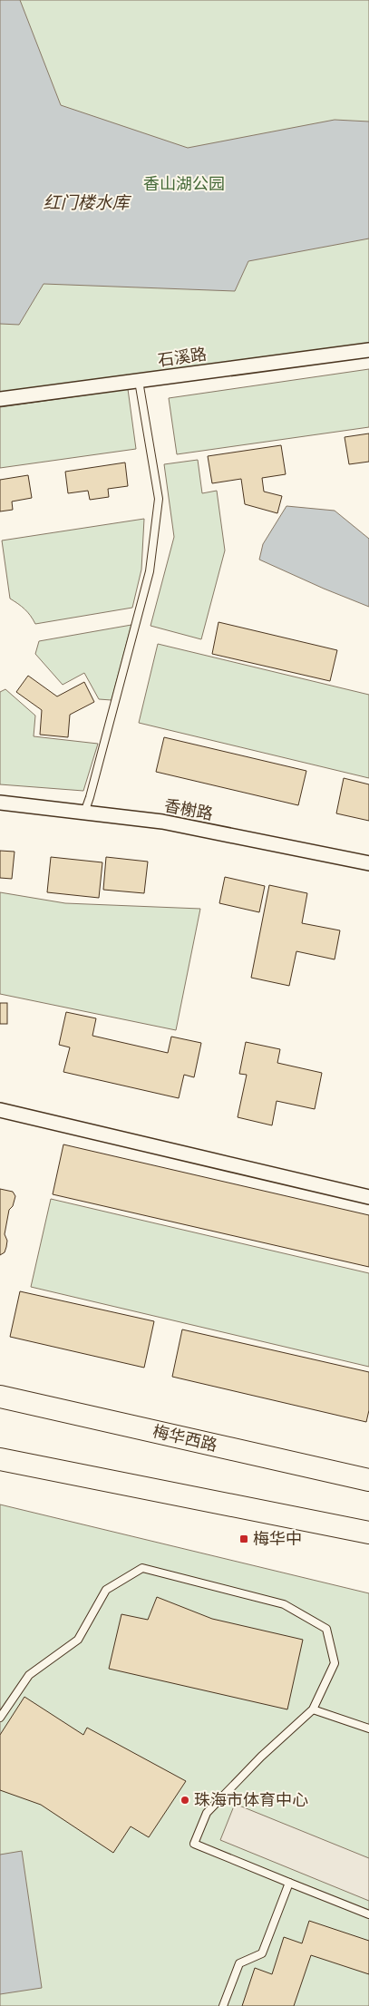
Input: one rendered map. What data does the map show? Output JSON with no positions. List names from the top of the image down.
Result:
{
  "streets": {
    "main road": ["梅华西路"],
    "street": ["石溪路", "香榭路"]
  },
  "water": ["红门楼水库"],
  "parks": ["香山湖公园"],
  "places": {
    "transit": ["梅华中"],
    "other": ["珠海市体育中心"]
  }
}
